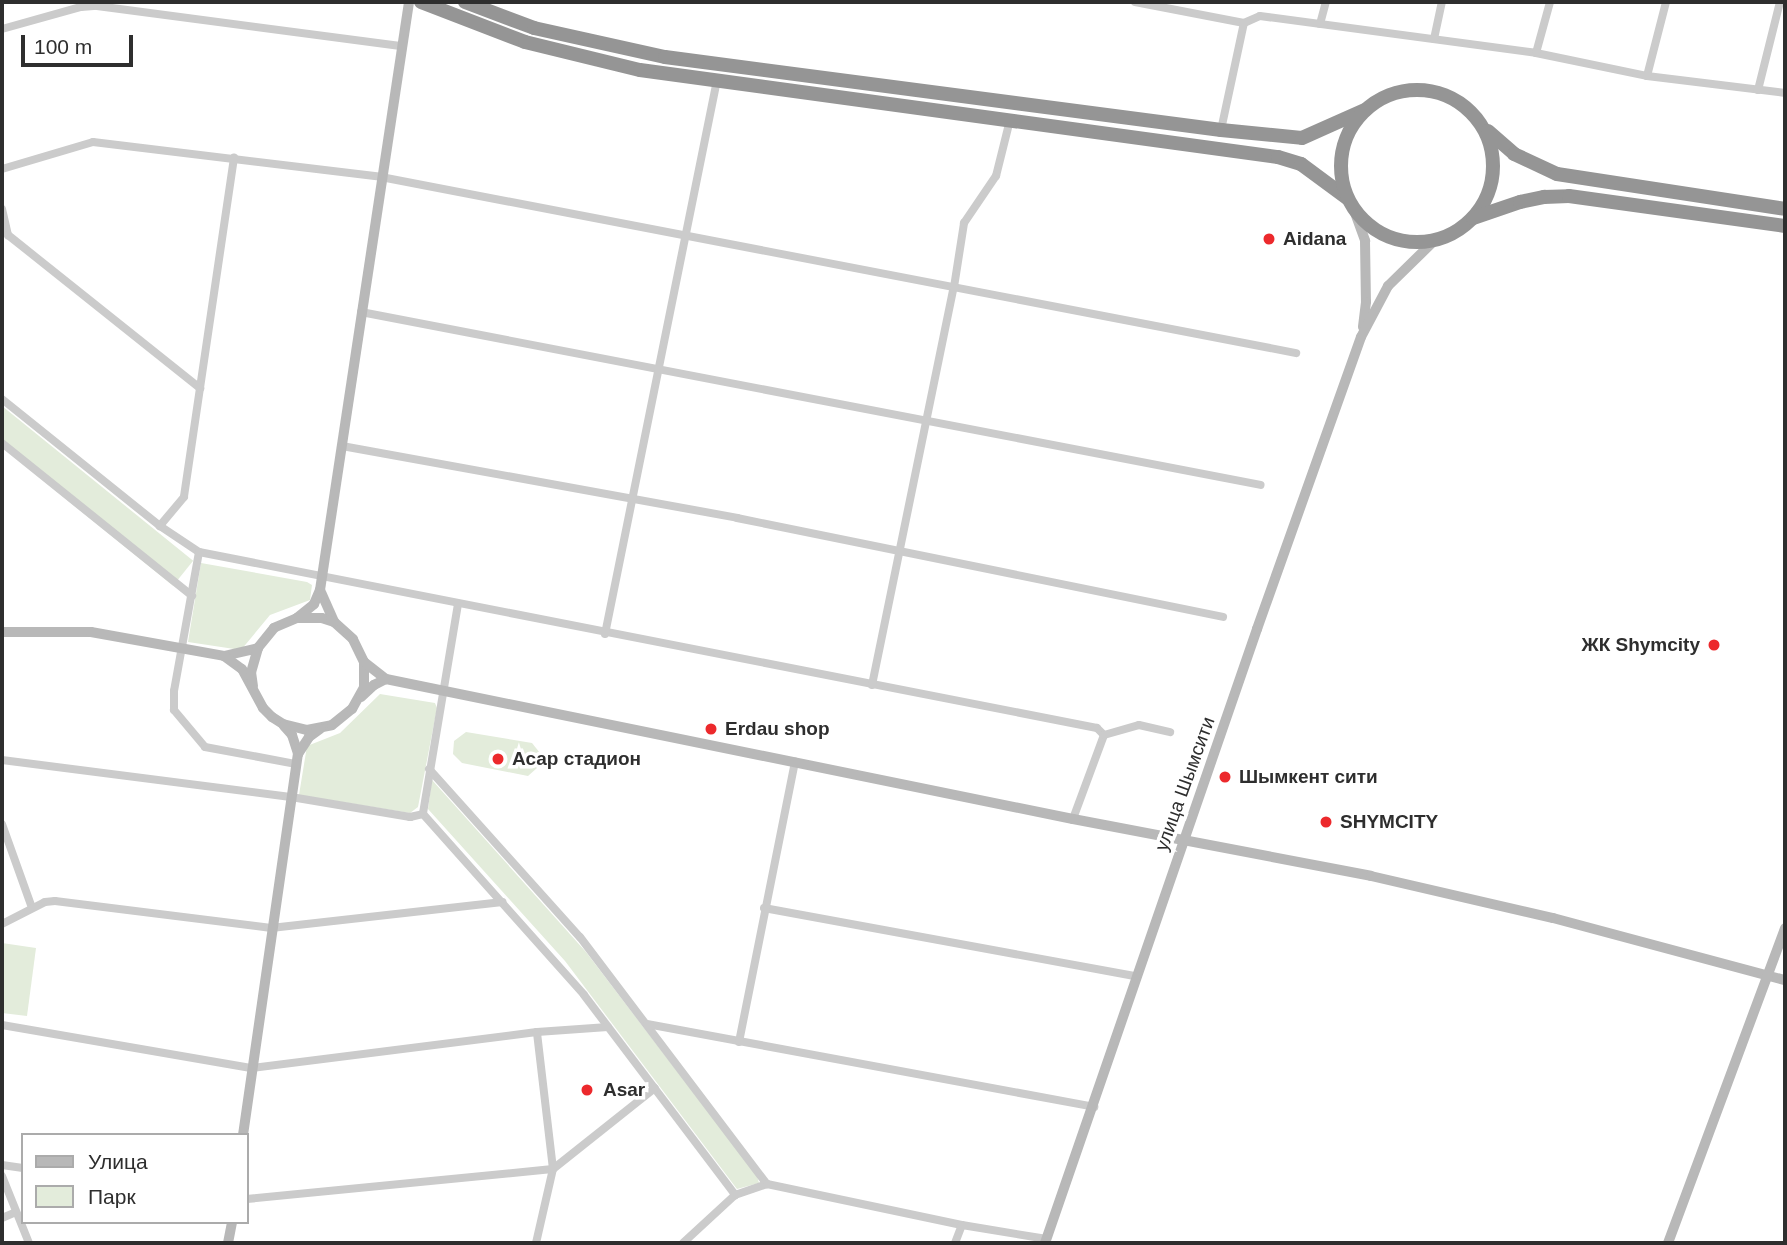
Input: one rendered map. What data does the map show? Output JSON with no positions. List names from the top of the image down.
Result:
{
  "streets": {
    "street": ["улица Шымсити"]
  },
  "places": [
    "Aidana",
    "ЖК Shymcity",
    "Erdau shop",
    "Асар стадион",
    "Шымкент сити",
    "SHYMCITY",
    "Asar"
  ],
  "legend": ["Улица", "Парк"],
  "scale_bar": "100 m"
}
